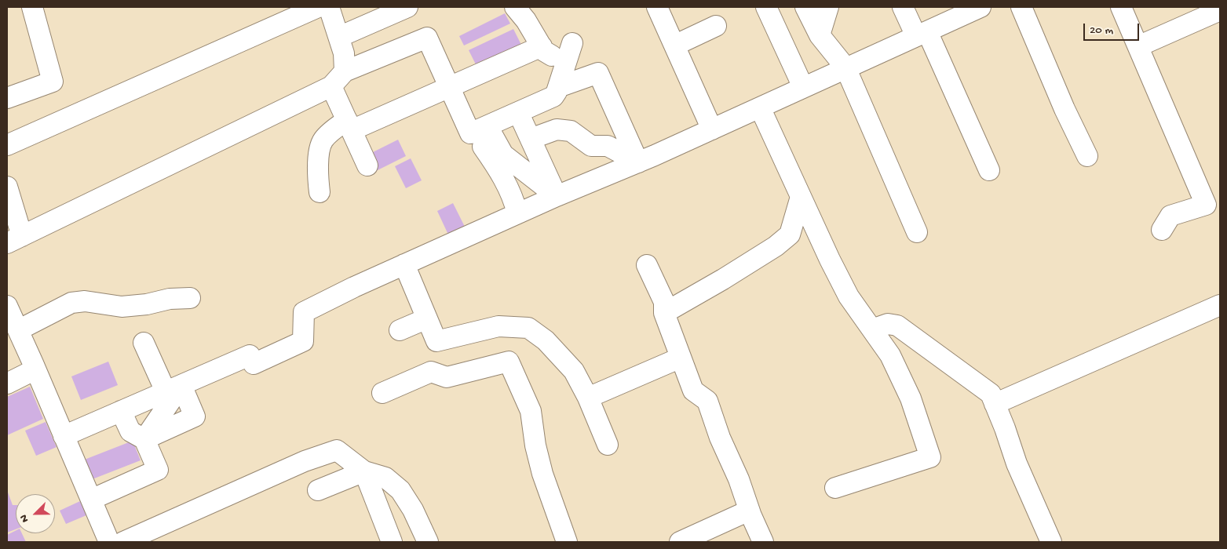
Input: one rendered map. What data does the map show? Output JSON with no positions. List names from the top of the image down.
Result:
{
  "scale_bar": "20 m",
  "north": "bottom left"
}
